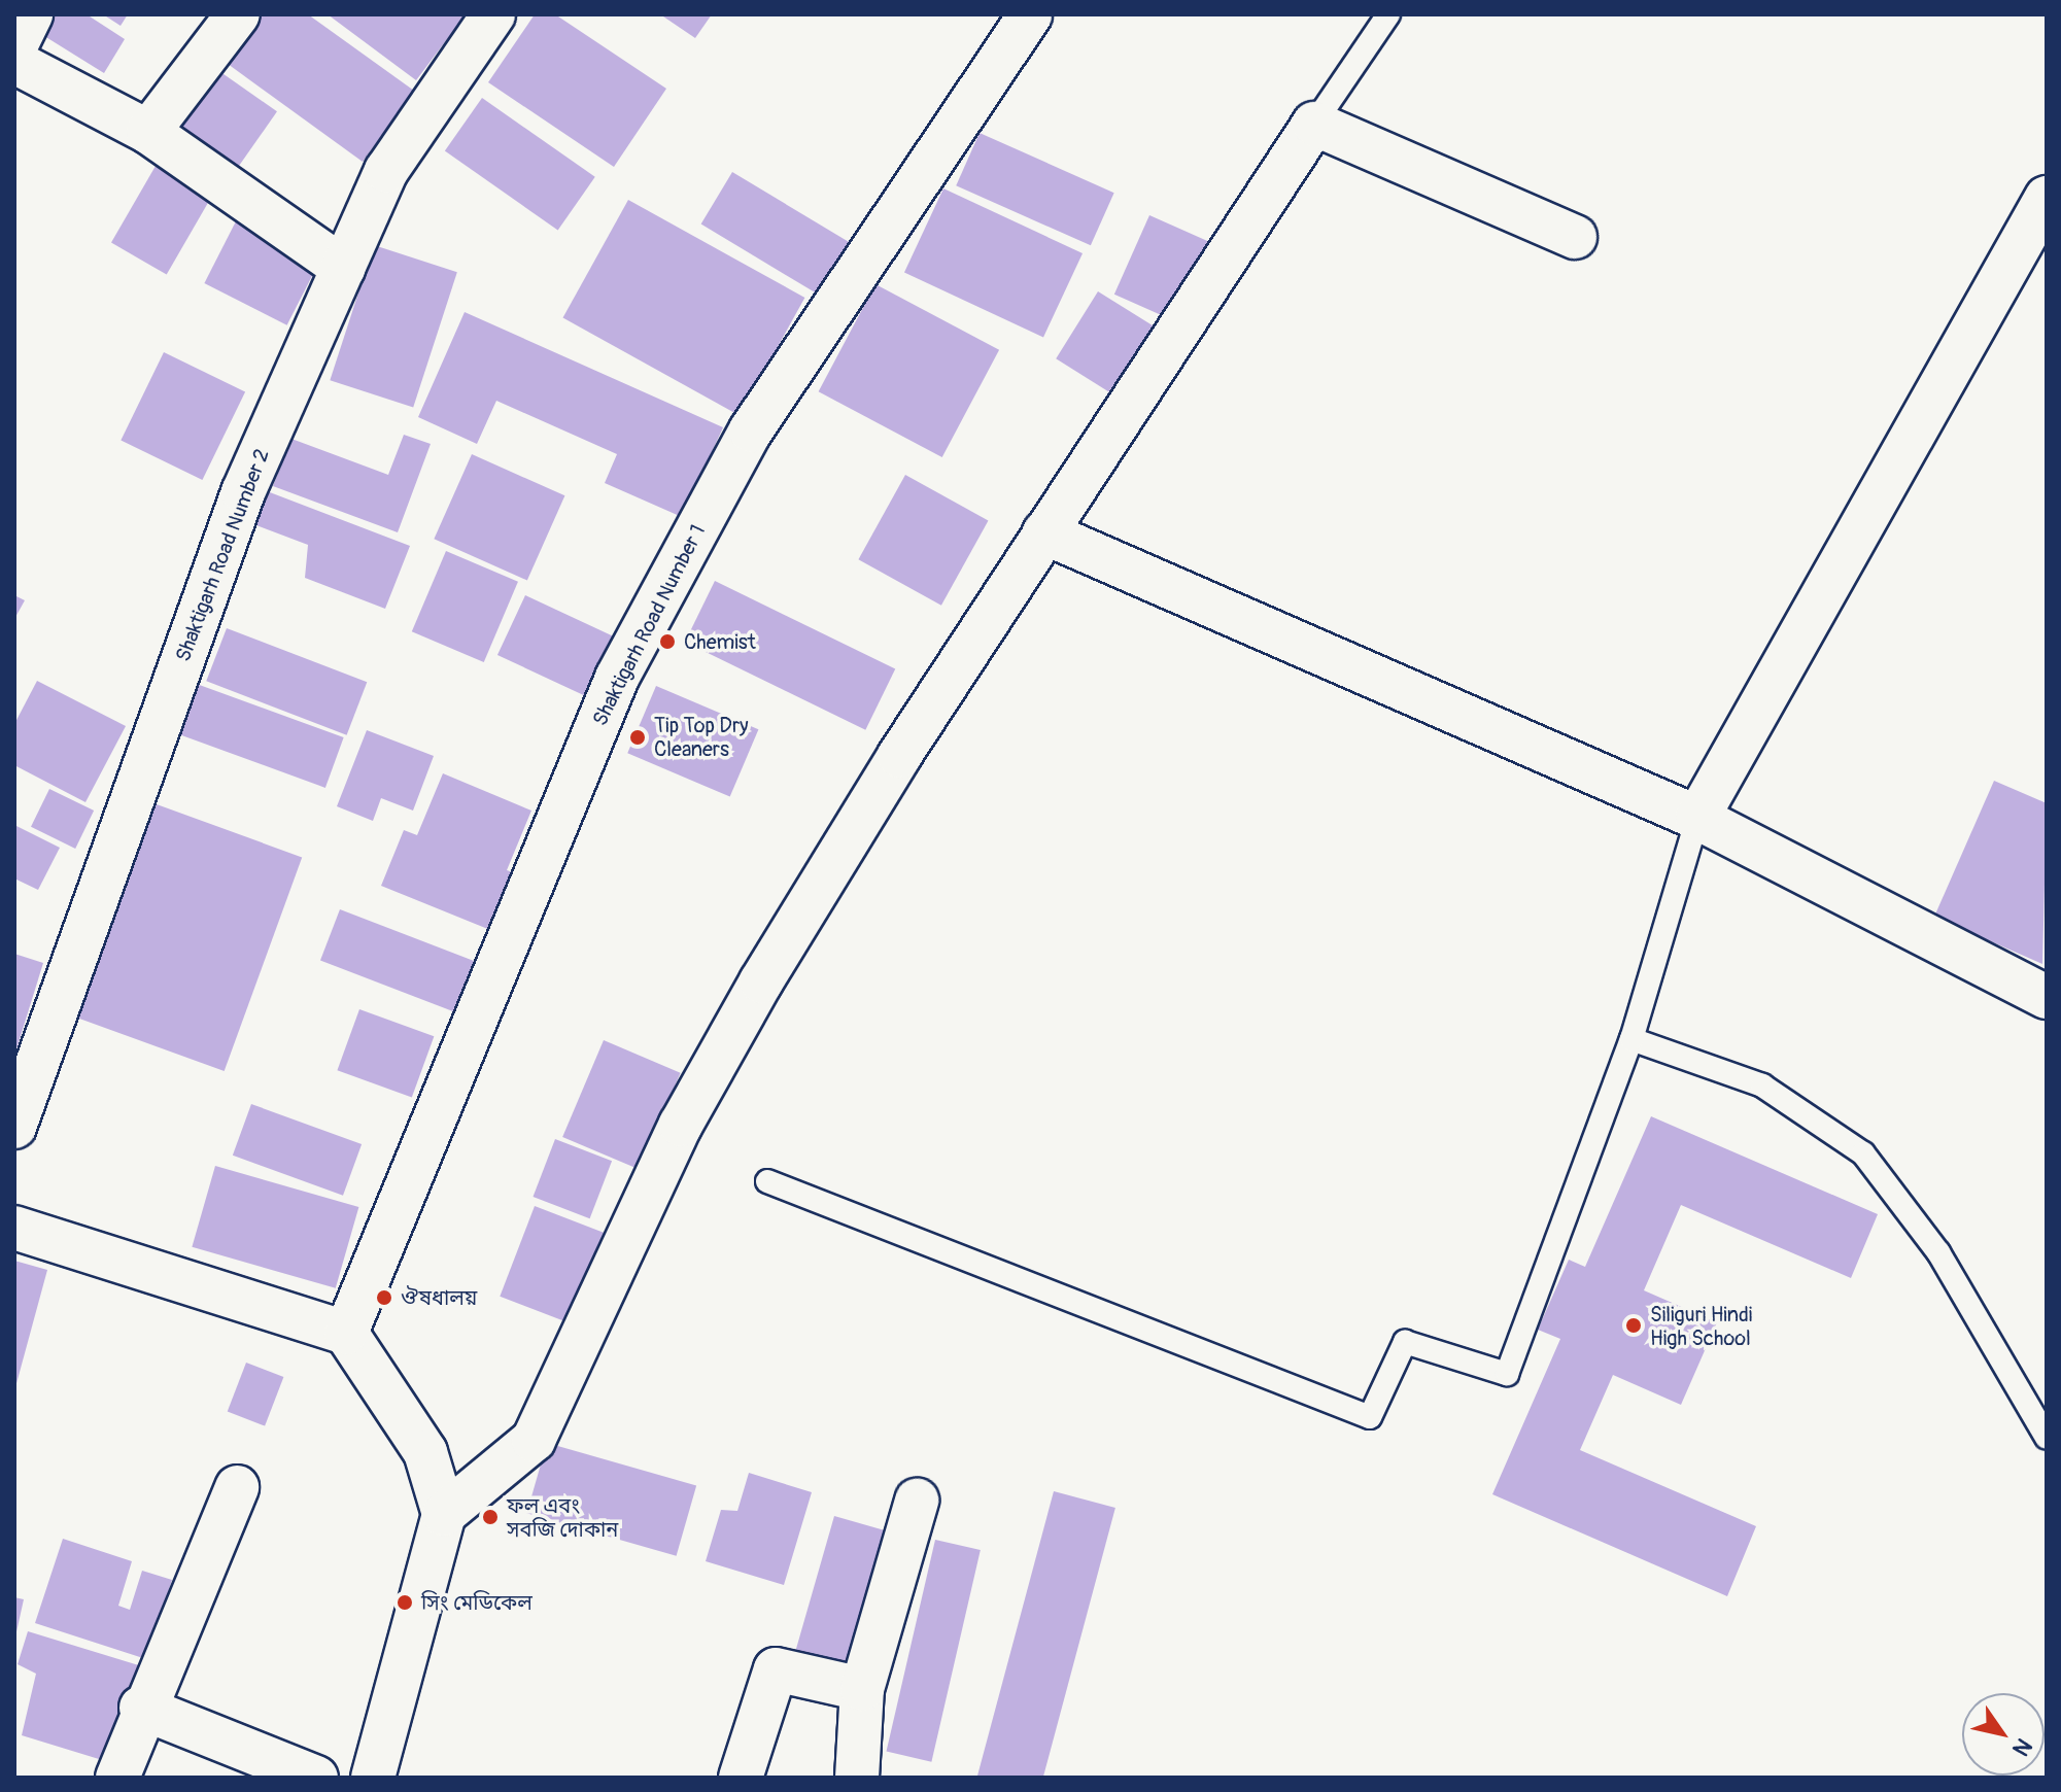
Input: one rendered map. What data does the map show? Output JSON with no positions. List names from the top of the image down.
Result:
{
  "streets": {
    "street": ["Shaktigarh Road Number 2", "Shaktigarh Road Number 1"]
  },
  "places": [
    "Chemist",
    "Tip Top Dry Cleaners",
    "ঔষধালয়",
    "Siliguri Hindi High School",
    "ফল এবং সবজি দোকান",
    "সিং মেডিকেল"
  ],
  "north": "bottom right"
}
